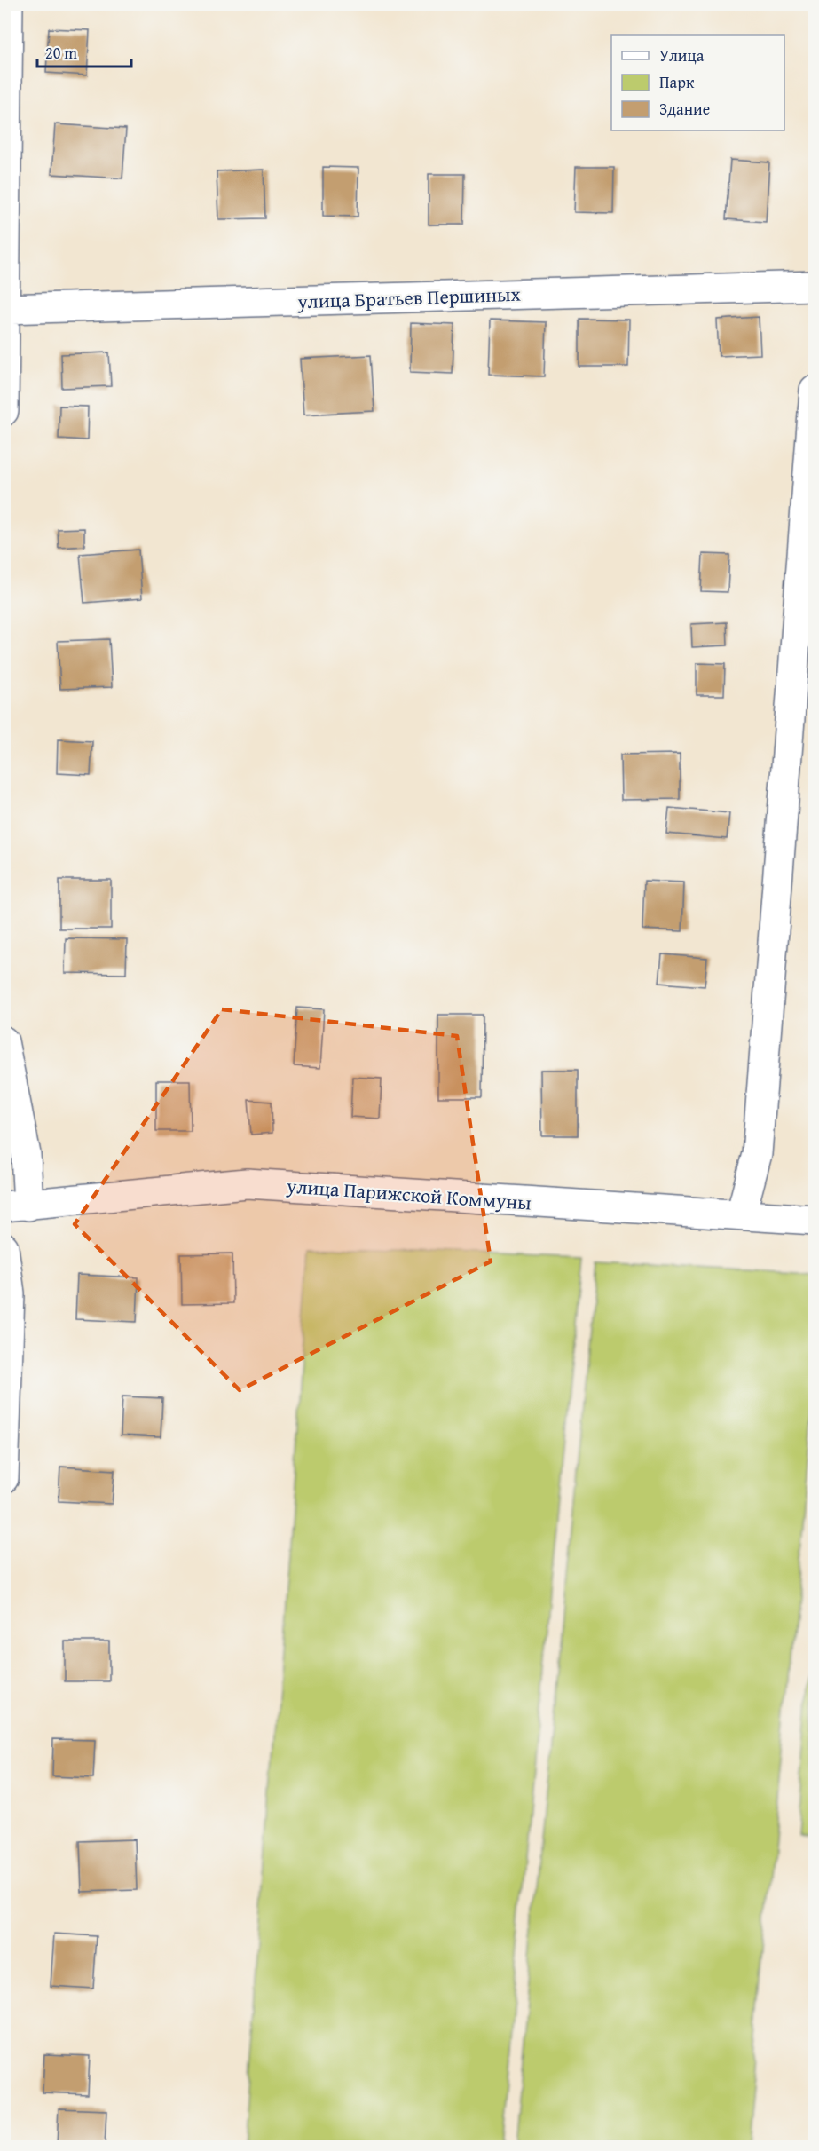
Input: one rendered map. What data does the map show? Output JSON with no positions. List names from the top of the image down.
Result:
{
  "streets": {
    "street": ["улица Братьев Першиных", "улица Парижской Коммуны"]
  },
  "legend": ["Улица", "Парк", "Здание"],
  "scale_bar": "20 m"
}
